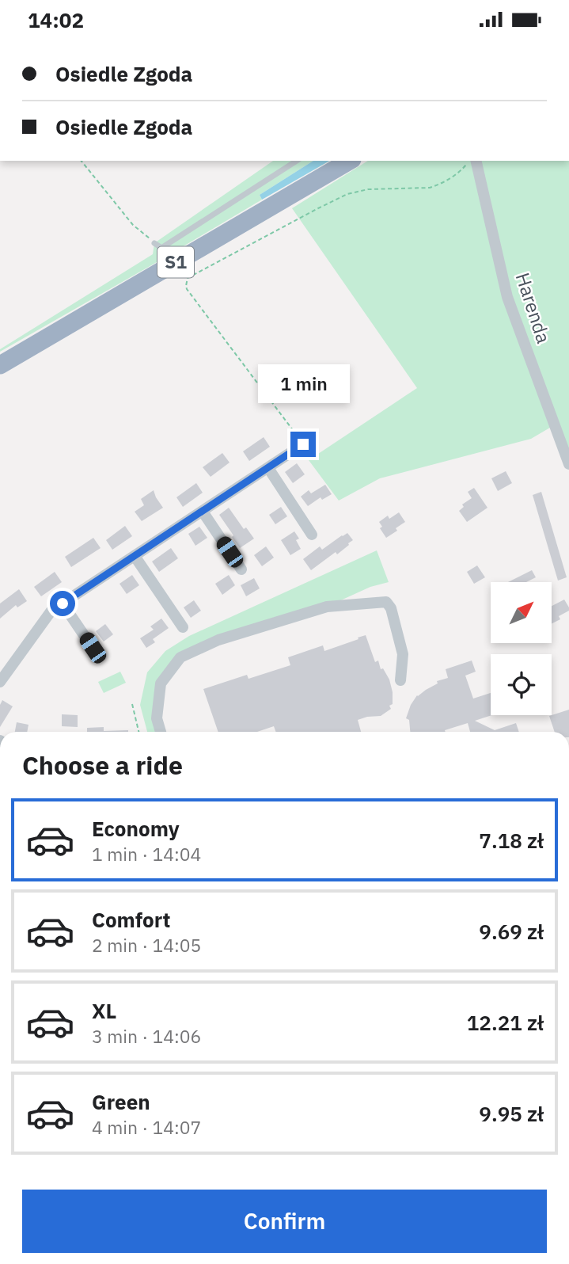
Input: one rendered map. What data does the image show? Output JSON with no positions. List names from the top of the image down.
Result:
{
  "streets": {
    "highway": ["S1"],
    "street": ["Harenda"]
  },
  "north": "top right",
  "page": {
    "status": "14:02",
    "banner": ["Osiedle Zgoda", "Osiedle Zgoda"],
    "bubble": "1 min",
    "heading": "Choose a ride",
    "list": [
      {
        "name": "Economy",
        "note": "1 min · 14:04",
        "value": "7.18 zł"
      },
      {
        "name": "Comfort",
        "note": "2 min · 14:05",
        "value": "9.69 zł"
      },
      {
        "name": "XL",
        "note": "3 min · 14:06",
        "value": "12.21 zł"
      },
      {
        "name": "Green",
        "note": "4 min · 14:07",
        "value": "9.95 zł"
      }
    ],
    "buttons": "Confirm"
  }
}
